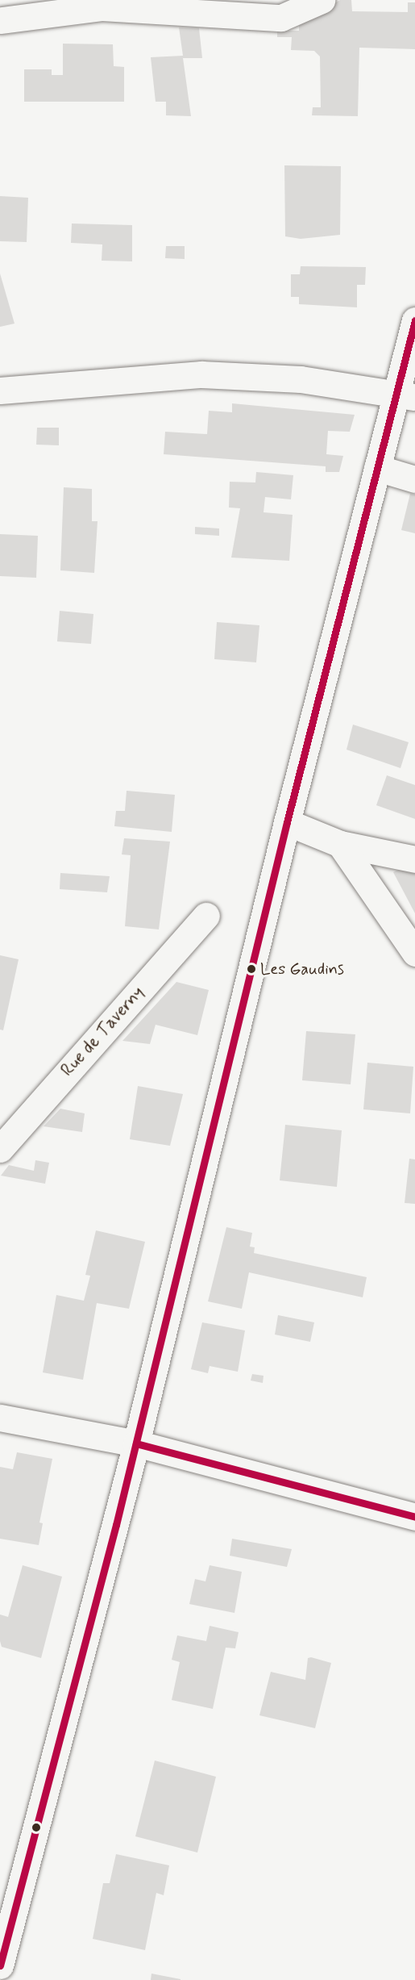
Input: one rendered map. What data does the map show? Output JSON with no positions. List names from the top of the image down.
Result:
{
  "streets": {
    "street": ["Rue de Taverny"]
  },
  "places": ["Les Gaudins"]
}
